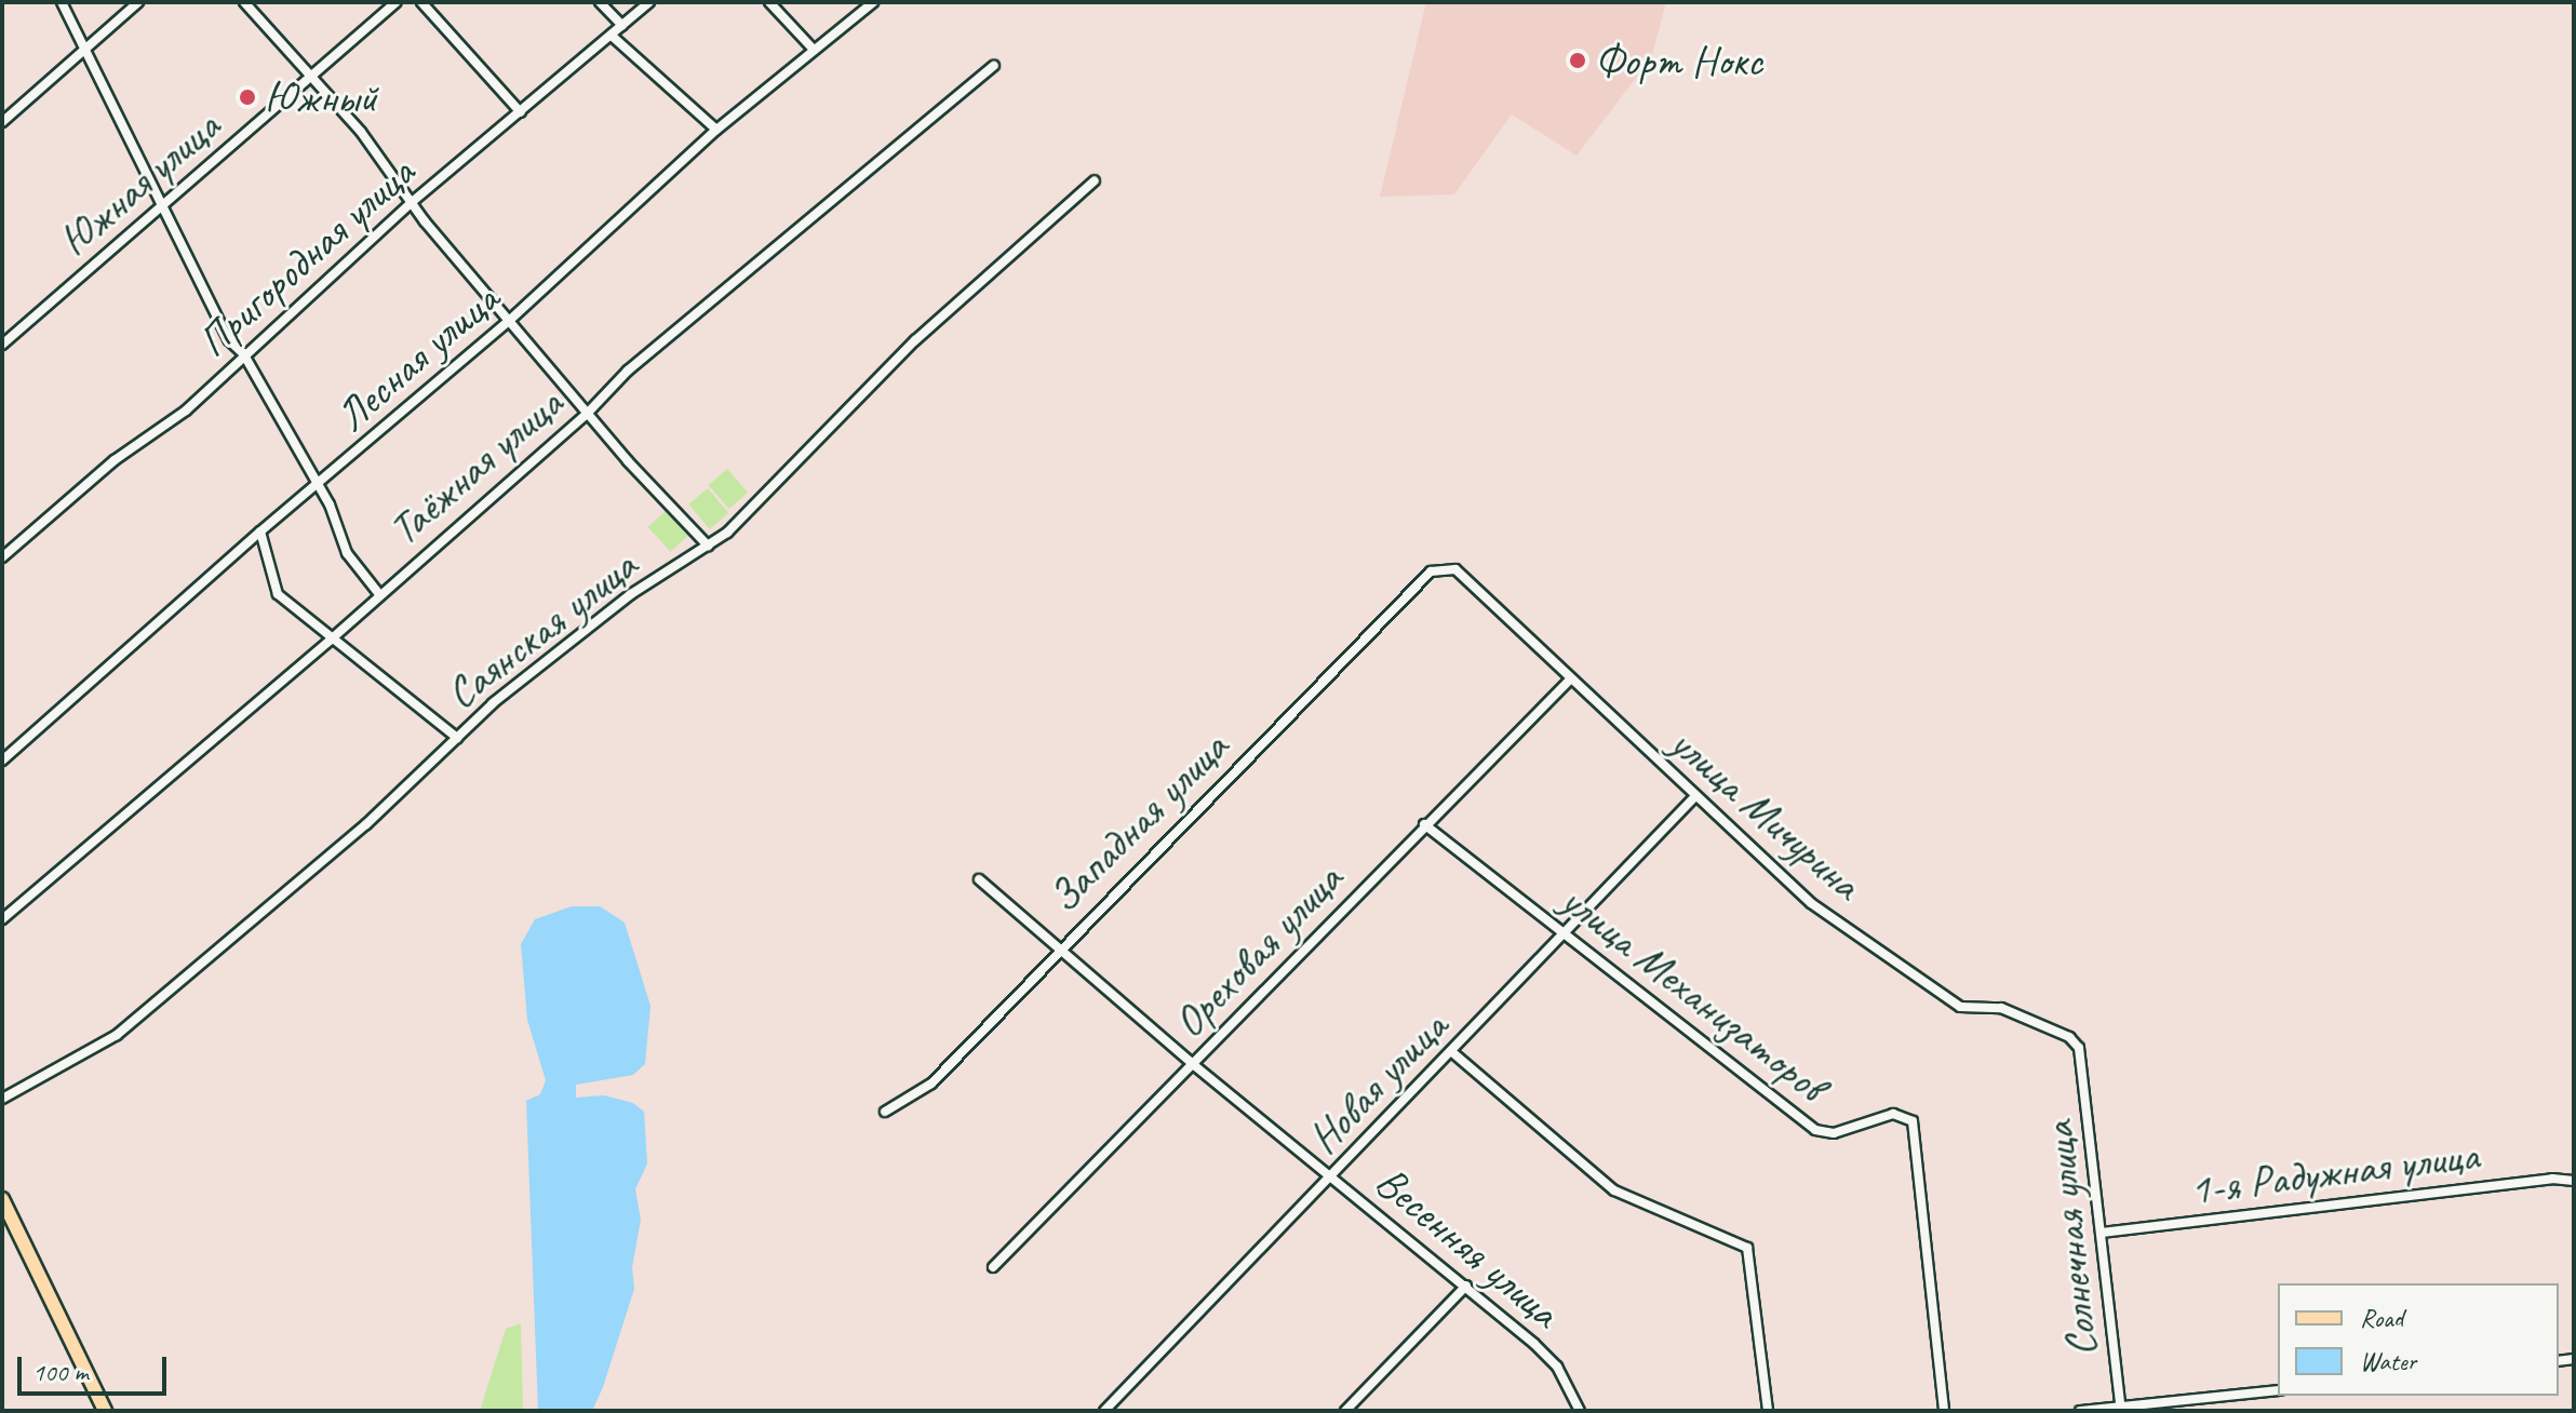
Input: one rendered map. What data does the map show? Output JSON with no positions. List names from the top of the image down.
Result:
{
  "streets": {
    "street": [
      "Южная улица",
      "Пригородная улица",
      "Лесная улица",
      "Таёжная улица",
      "Саянская улица",
      "улица Мичурина",
      "Западная улица",
      "Ореховая улица",
      "улица Механизаторов",
      "Новая улица",
      "1-я Радужная улица",
      "Солнечная улица",
      "Весенняя улица"
    ]
  },
  "crossings": [
    ["улица Мичурина", "Западная улица"],
    ["улица Мичурина", "Ореховая улица"],
    ["улица Мичурина", "Новая улица"],
    ["улица Мичурина", "Солнечная улица"],
    ["Западная улица", "Весенняя улица"],
    ["Ореховая улица", "улица Механизаторов"],
    ["Ореховая улица", "Весенняя улица"],
    ["улица Механизаторов", "Новая улица"],
    ["Новая улица", "Весенняя улица"],
    ["1-я Радужная улица", "Солнечная улица"]
  ],
  "places": ["Форт Нокс", "Южный"],
  "legend": ["Road", "Water"],
  "scale_bar": "100 m"
}
